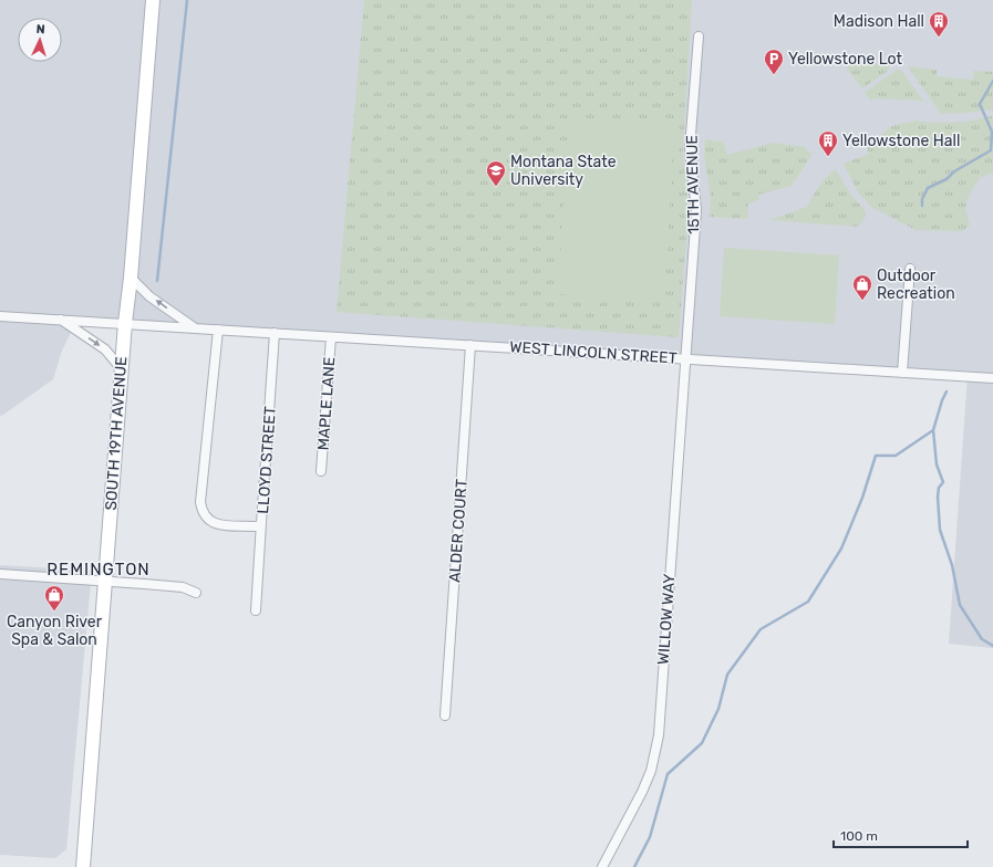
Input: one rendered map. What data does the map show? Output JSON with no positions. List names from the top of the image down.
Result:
{
  "streets": {
    "main road": ["SOUTH 19TH AVENUE"],
    "street": [
      "15TH AVENUE",
      "WEST LINCOLN STREET",
      "MAPLE LANE",
      "LLOYD STREET",
      "ALDER COURT",
      "WILLOW WAY"
    ]
  },
  "crossings": [
    ["15TH AVENUE", "WEST LINCOLN STREET"],
    ["15TH AVENUE", "WILLOW WAY"],
    ["WEST LINCOLN STREET", "MAPLE LANE"],
    ["WEST LINCOLN STREET", "SOUTH 19TH AVENUE"],
    ["WEST LINCOLN STREET", "LLOYD STREET"],
    ["WEST LINCOLN STREET", "ALDER COURT"],
    ["WEST LINCOLN STREET", "WILLOW WAY"]
  ],
  "districts": ["REMINGTON"],
  "places": {
    "building": ["Madison Hall", "Yellowstone Hall"],
    "parking": ["Yellowstone Lot"],
    "school or university": ["Montana State University"],
    "shop": ["Outdoor Recreation", "Canyon River Spa & Salon"]
  },
  "scale_bar": "100 m",
  "north": "top"
}
